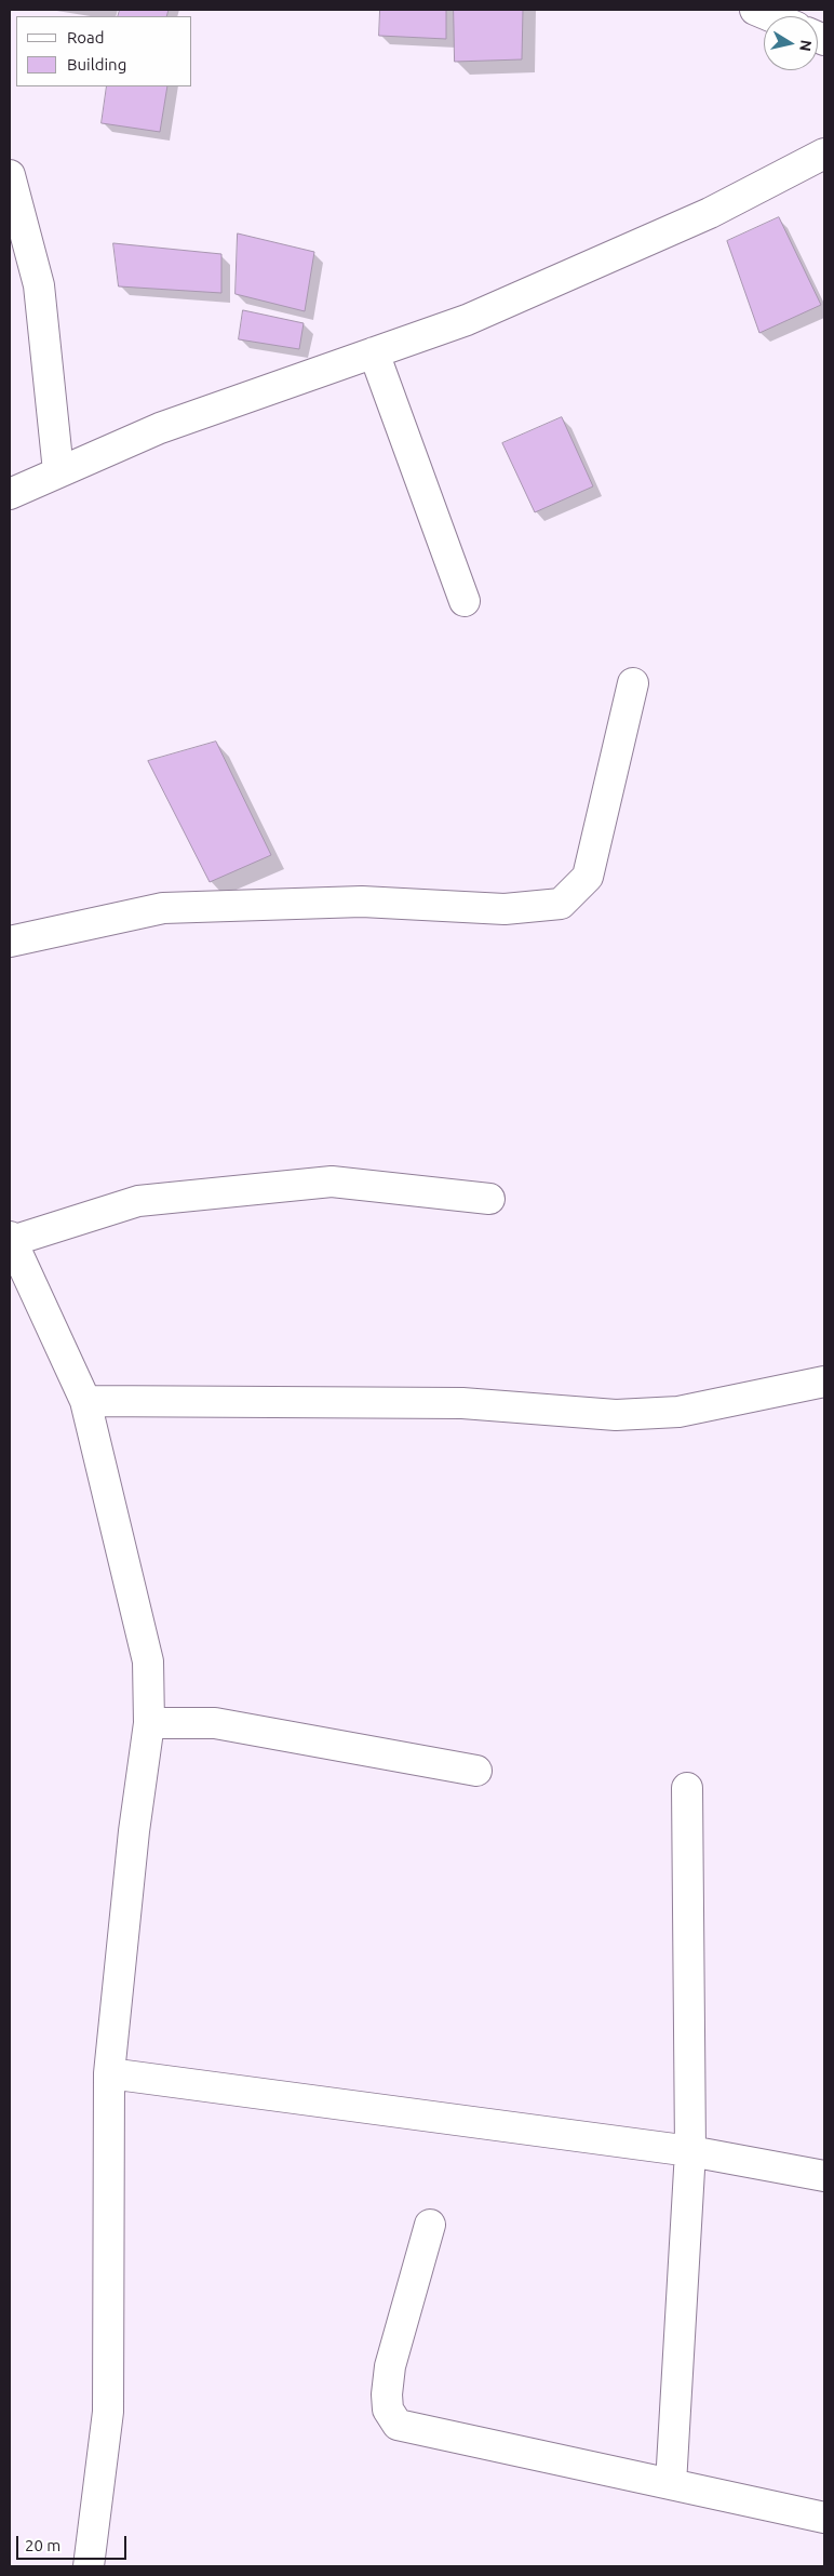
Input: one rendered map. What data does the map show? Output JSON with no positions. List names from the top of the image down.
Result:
{
  "legend": ["Road", "Building"],
  "scale_bar": "20 m",
  "north": "right"
}
